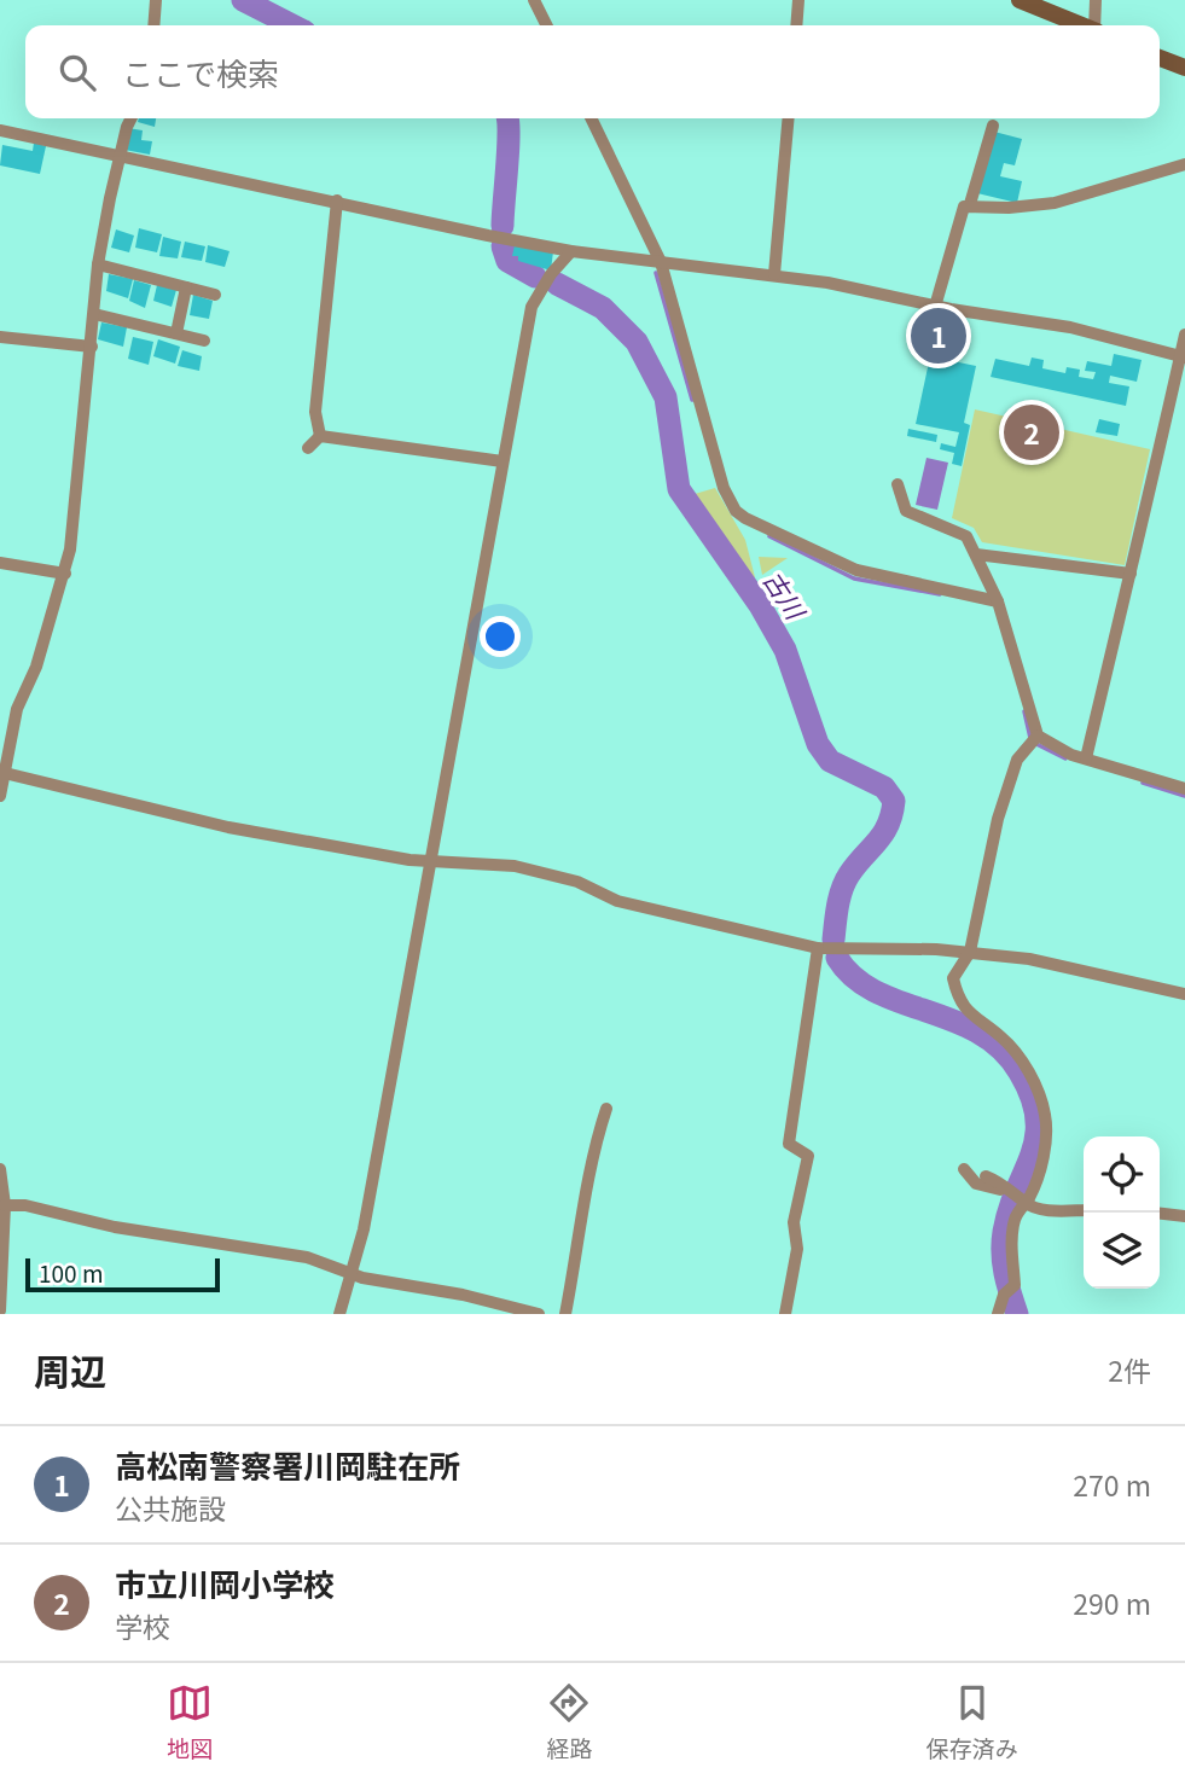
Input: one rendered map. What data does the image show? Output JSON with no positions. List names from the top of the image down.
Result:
{
  "water": ["古川"],
  "scale_bar": "100 m",
  "page": {
    "search": "ここで検索",
    "pins": ["1", "2"],
    "scale": "100 m",
    "heading": ["周辺", "2件"],
    "list": [
      {
        "mark": "1",
        "name": "高松南警察署川岡駐在所",
        "note": "公共施設",
        "value": "270 m"
      },
      {
        "mark": "2",
        "name": "市立川岡小学校",
        "note": "学校",
        "value": "290 m"
      }
    ],
    "nav": ["地図", "経路", "保存済み"]
  }
}
